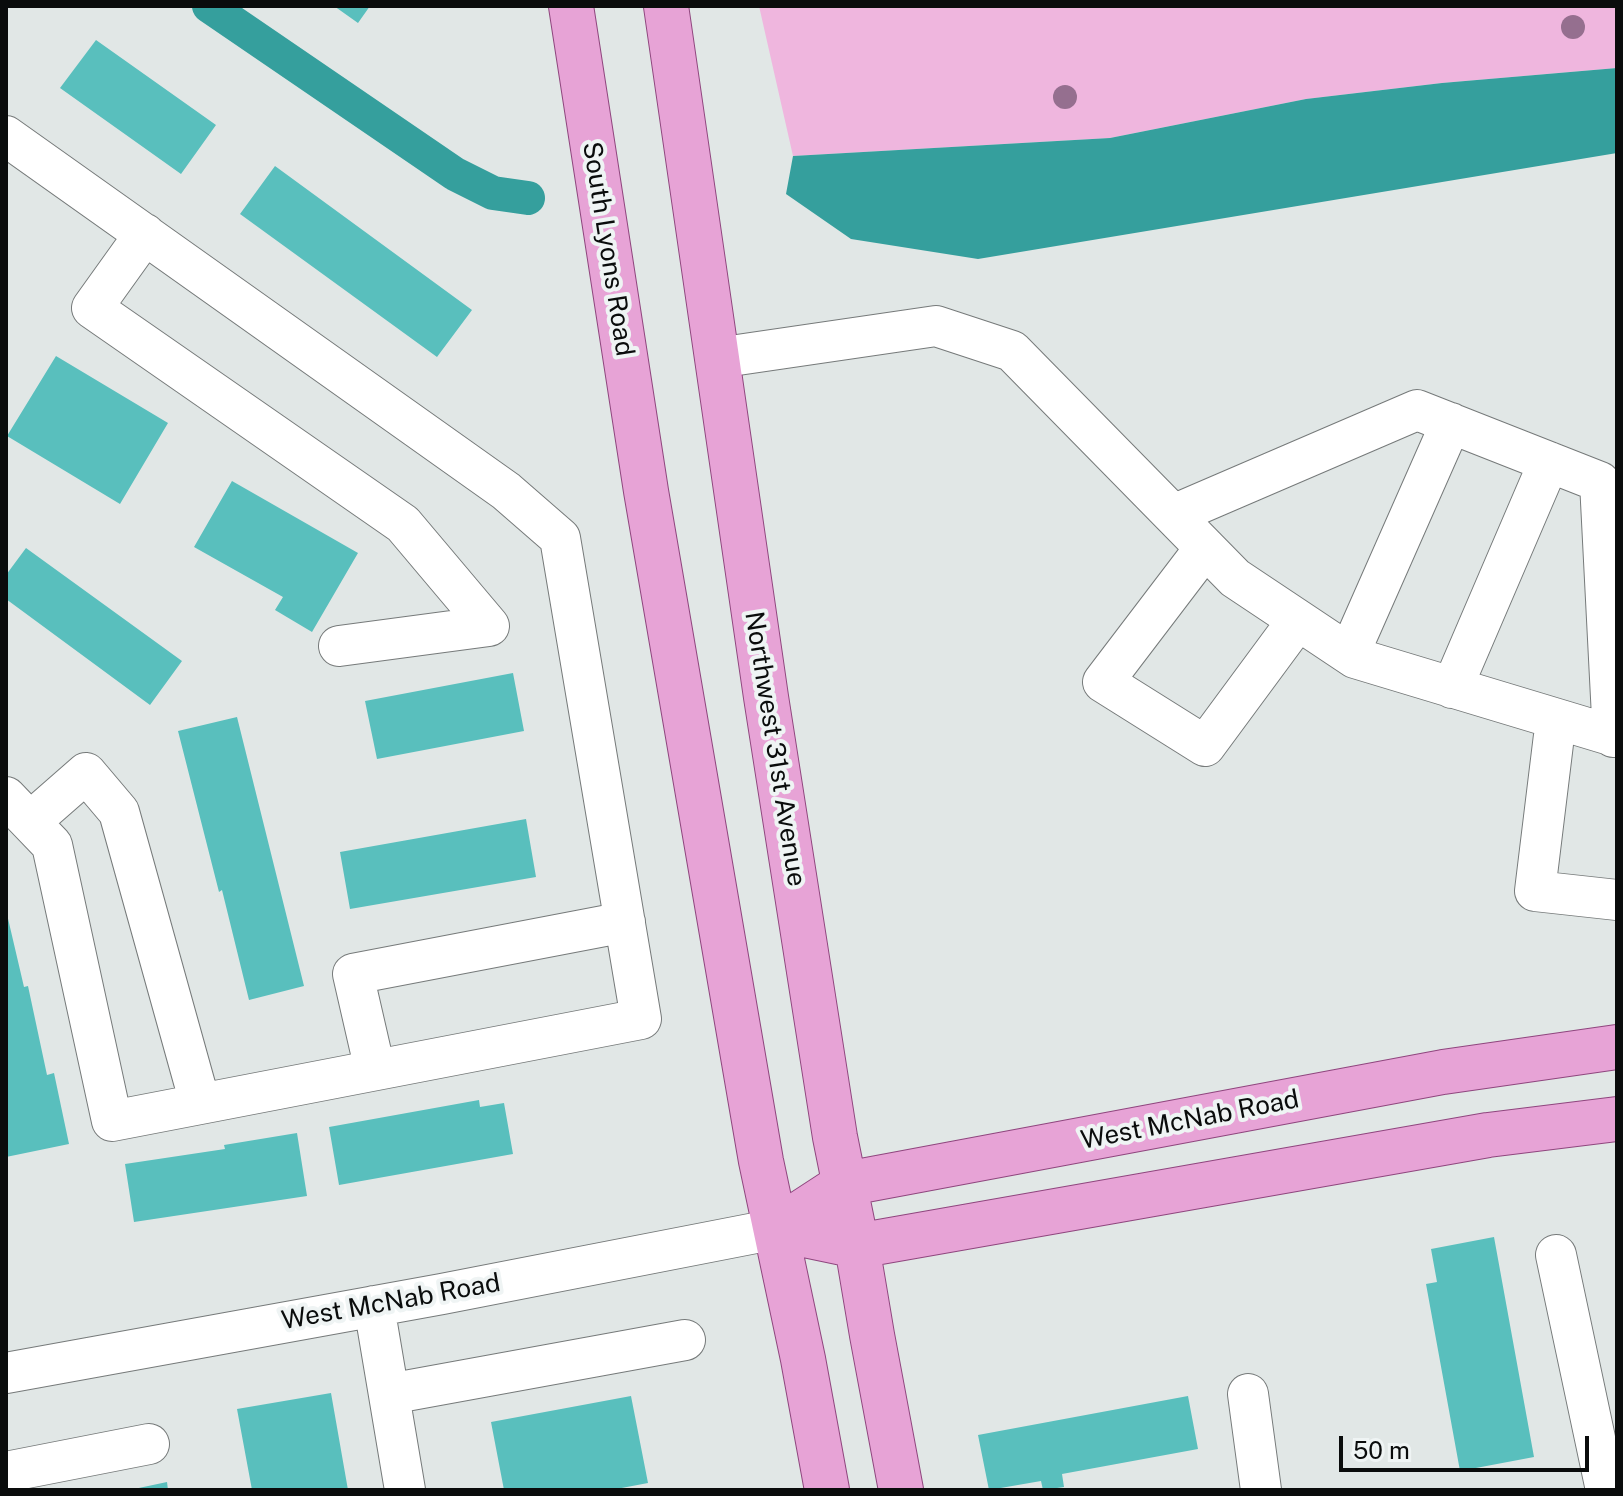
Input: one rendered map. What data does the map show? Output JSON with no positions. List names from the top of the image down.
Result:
{
  "streets": {
    "main road": ["South Lyons Road", "Northwest 31st Avenue", "West McNab Road"]
  },
  "crossings": [
    ["South Lyons Road", "West McNab Road"],
    ["Northwest 31st Avenue", "West McNab Road"]
  ],
  "scale_bar": "50 m"
}
